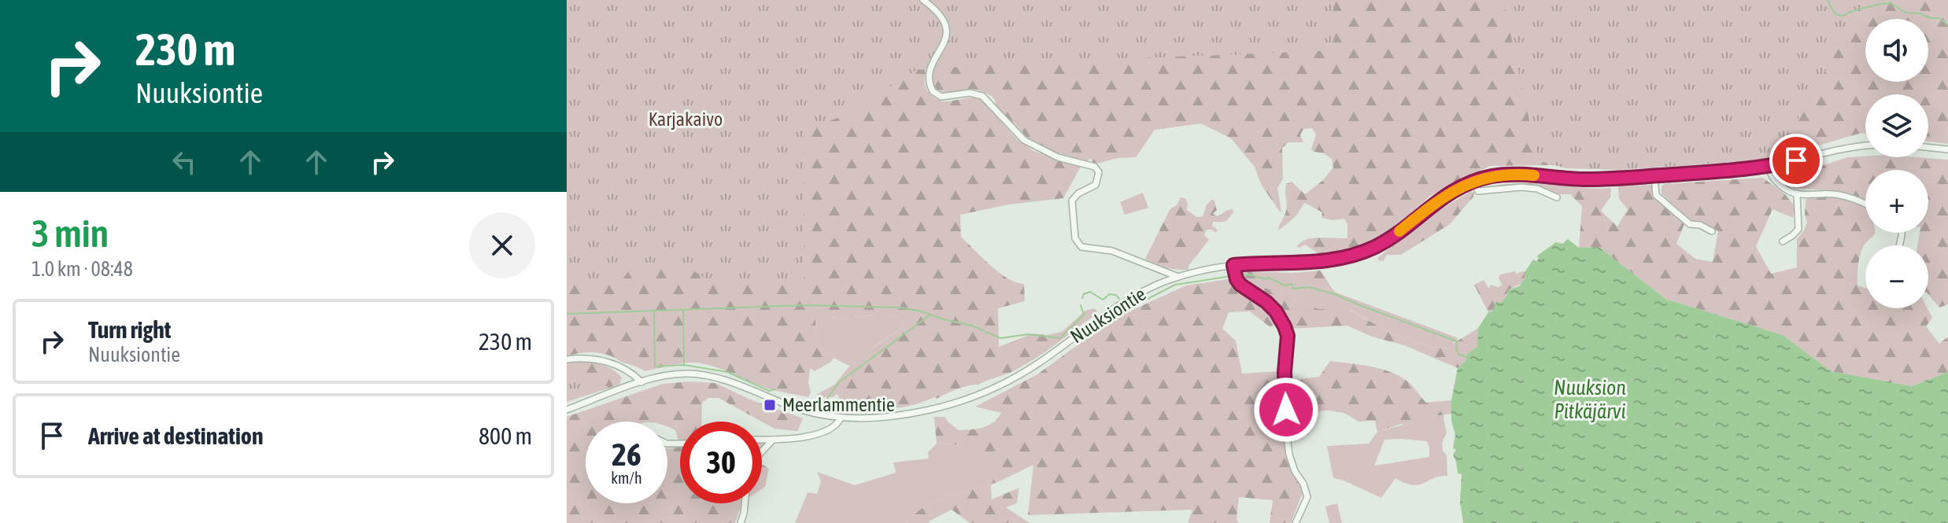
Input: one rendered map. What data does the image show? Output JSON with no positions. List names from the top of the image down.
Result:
{
  "streets": {
    "street": ["Nuuksiontie"]
  },
  "water": ["Nuuksion Pitkäjärvi"],
  "parks": ["Karjakaivo"],
  "places": {
    "transit": ["Meerlammentie"]
  },
  "page": {
    "turn": ["230 m", "Nuuksiontie"],
    "map_buttons": ["+", "−"],
    "heading": ["3 min", "1.0 km · 08:48"],
    "list": [
      {
        "name": "Turn right",
        "note": "Nuuksiontie",
        "value": "230 m"
      },
      {
        "name": "Arrive at destination",
        "value": "800 m"
      }
    ],
    "speed": "26 km/h",
    "limit": "30"
  }
}
